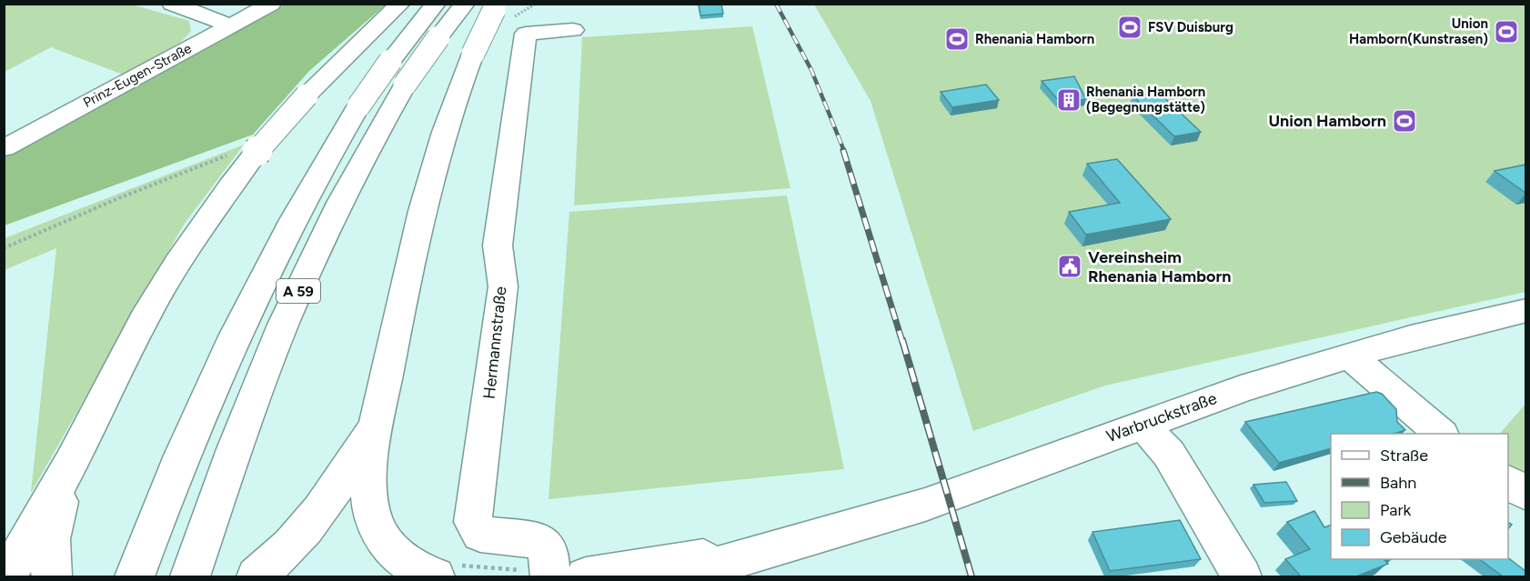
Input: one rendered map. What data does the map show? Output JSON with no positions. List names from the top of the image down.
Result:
{
  "streets": {
    "main road": [
      "Prinz-Eugen-Straße",
      "A 59",
      "Hermannstraße",
      "Warbruckstraße"
    ]
  },
  "places": {
    "sports": [
      "FSV Duisburg",
      "Union Hamborn(Kunstrasen)",
      "Rhenania Hamborn",
      "Union Hamborn"
    ],
    "building": ["Rhenania Hamborn (Begegnungstätte)"],
    "public building": ["Vereinsheim Rhenania Hamborn"]
  },
  "legend": [
    "Straße",
    "Bahn",
    "Park",
    "Gebäude"
  ]
}
